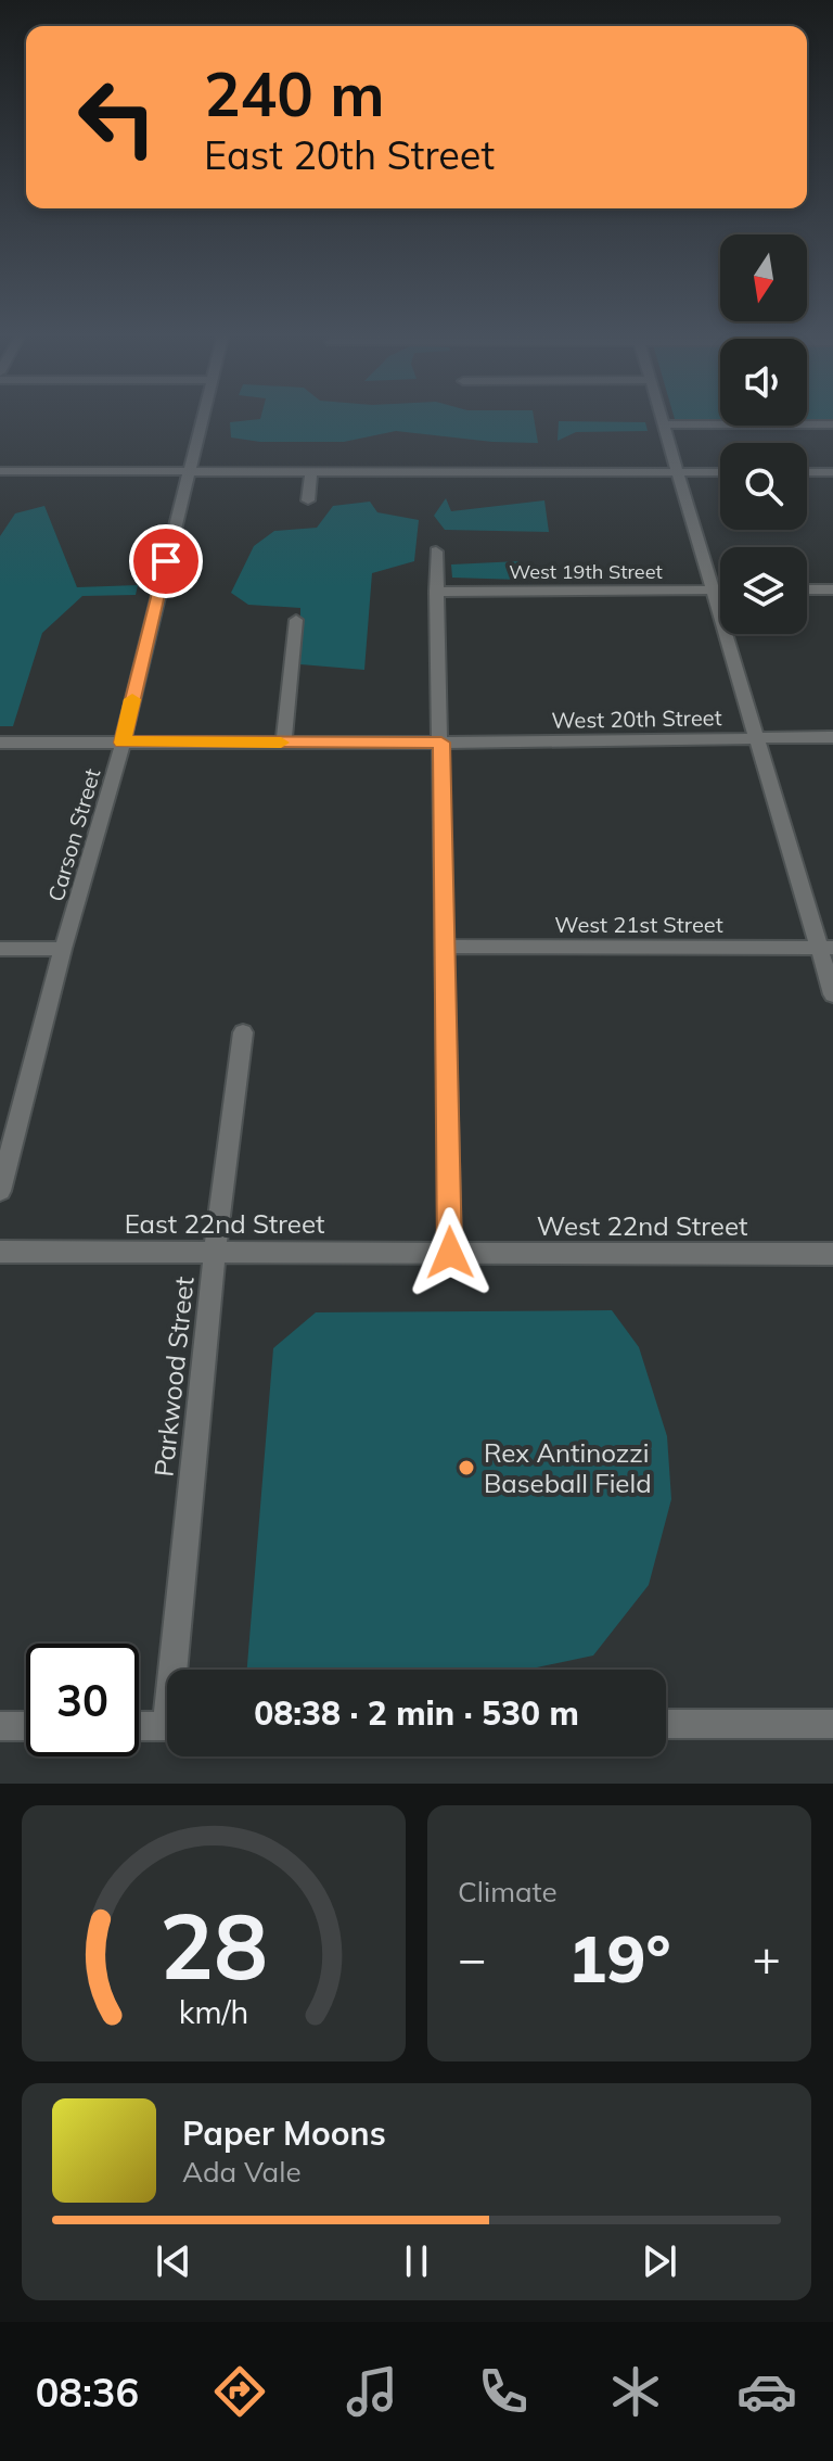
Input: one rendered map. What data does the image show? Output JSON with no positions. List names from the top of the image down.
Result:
{
  "streets": {
    "street": [
      "West 19th Street",
      "West 20th Street",
      "Carson Street",
      "West 21st Street",
      "East 22nd Street",
      "West 22nd Street",
      "Parkwood Street"
    ]
  },
  "crossings": [
    ["West 20th Street", "Carson Street"],
    ["East 22nd Street", "West 22nd Street"],
    ["East 22nd Street", "Parkwood Street"]
  ],
  "places": ["Rex Antinozzi Baseball Field"],
  "north": "bottom",
  "page": {
    "turn": ["240 m", "East 20th Street"],
    "limit": "30",
    "trip": "08:38 · 2 min · 530 m",
    "tile": "Climate",
    "heat": ["−", "19°", "+"],
    "song": ["Paper Moons", "Ada Vale"],
    "tabs": "08:36",
    "gauge": ["28", "km/h"]
  }
}
